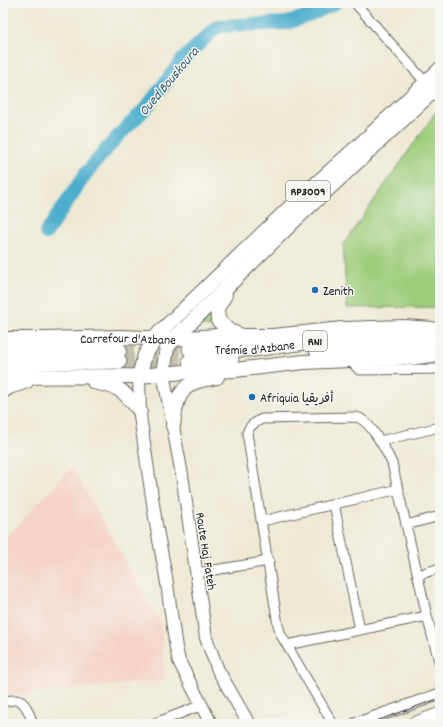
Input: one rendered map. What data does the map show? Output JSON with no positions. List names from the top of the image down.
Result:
{
  "streets": {
    "highway": ["RN1", "Trémie d'Azbane"],
    "main road": ["RP3009", "Carrefour d'Azbane", "Route Haj Fateh"]
  },
  "crossings": [
    ["RP3009", "Carrefour d'Azbane"],
    ["Carrefour d'Azbane", "Route Haj Fateh"]
  ],
  "water": ["Oued Bouskoura"],
  "places": ["Zenith", "Afriquia أفريقيا"]
}
